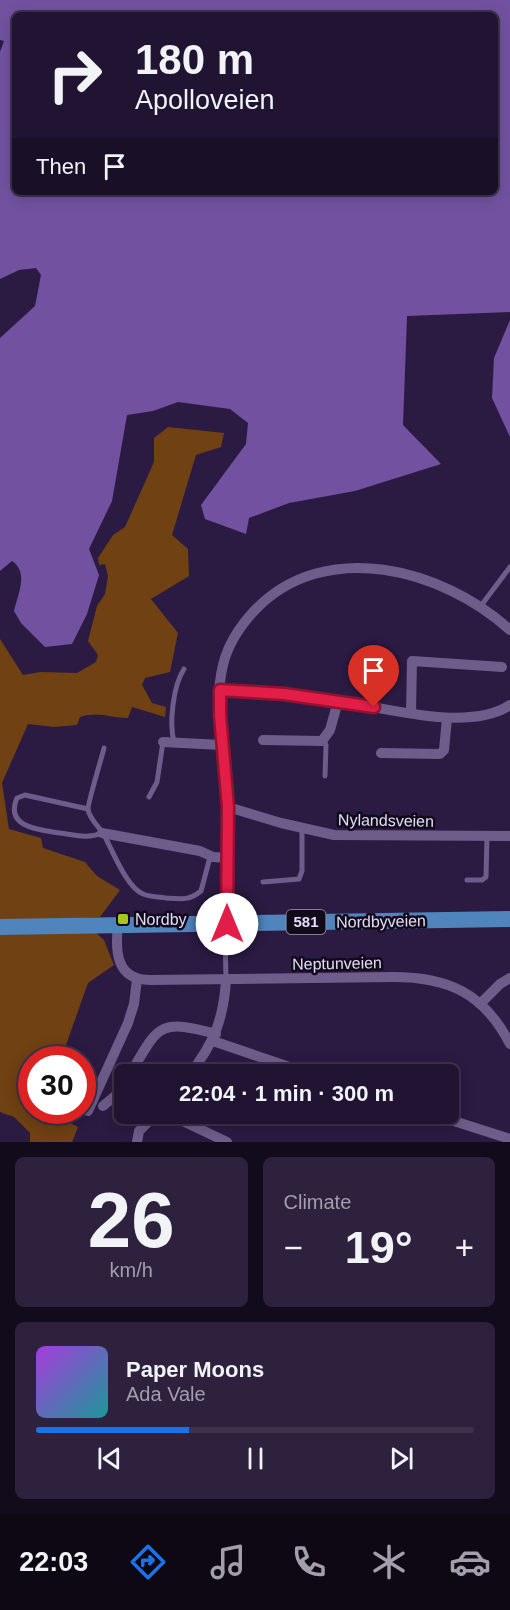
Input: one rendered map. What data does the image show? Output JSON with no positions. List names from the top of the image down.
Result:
{
  "streets": {
    "main road": ["Nordbyveien", "581"],
    "street": ["Nylandsveien", "Neptunveien"]
  },
  "places": {
    "transit": ["Nordby"]
  },
  "page": {
    "turn": ["180 m", "Apolloveien"],
    "then": "Then",
    "limit": "30",
    "trip": "22:04 · 1 min · 300 m",
    "tile": [
      ["26", "km/h"],
      "Climate"
    ],
    "heat": ["−", "19°", "+"],
    "song": ["Paper Moons", "Ada Vale"],
    "tabs": "22:03"
  }
}
